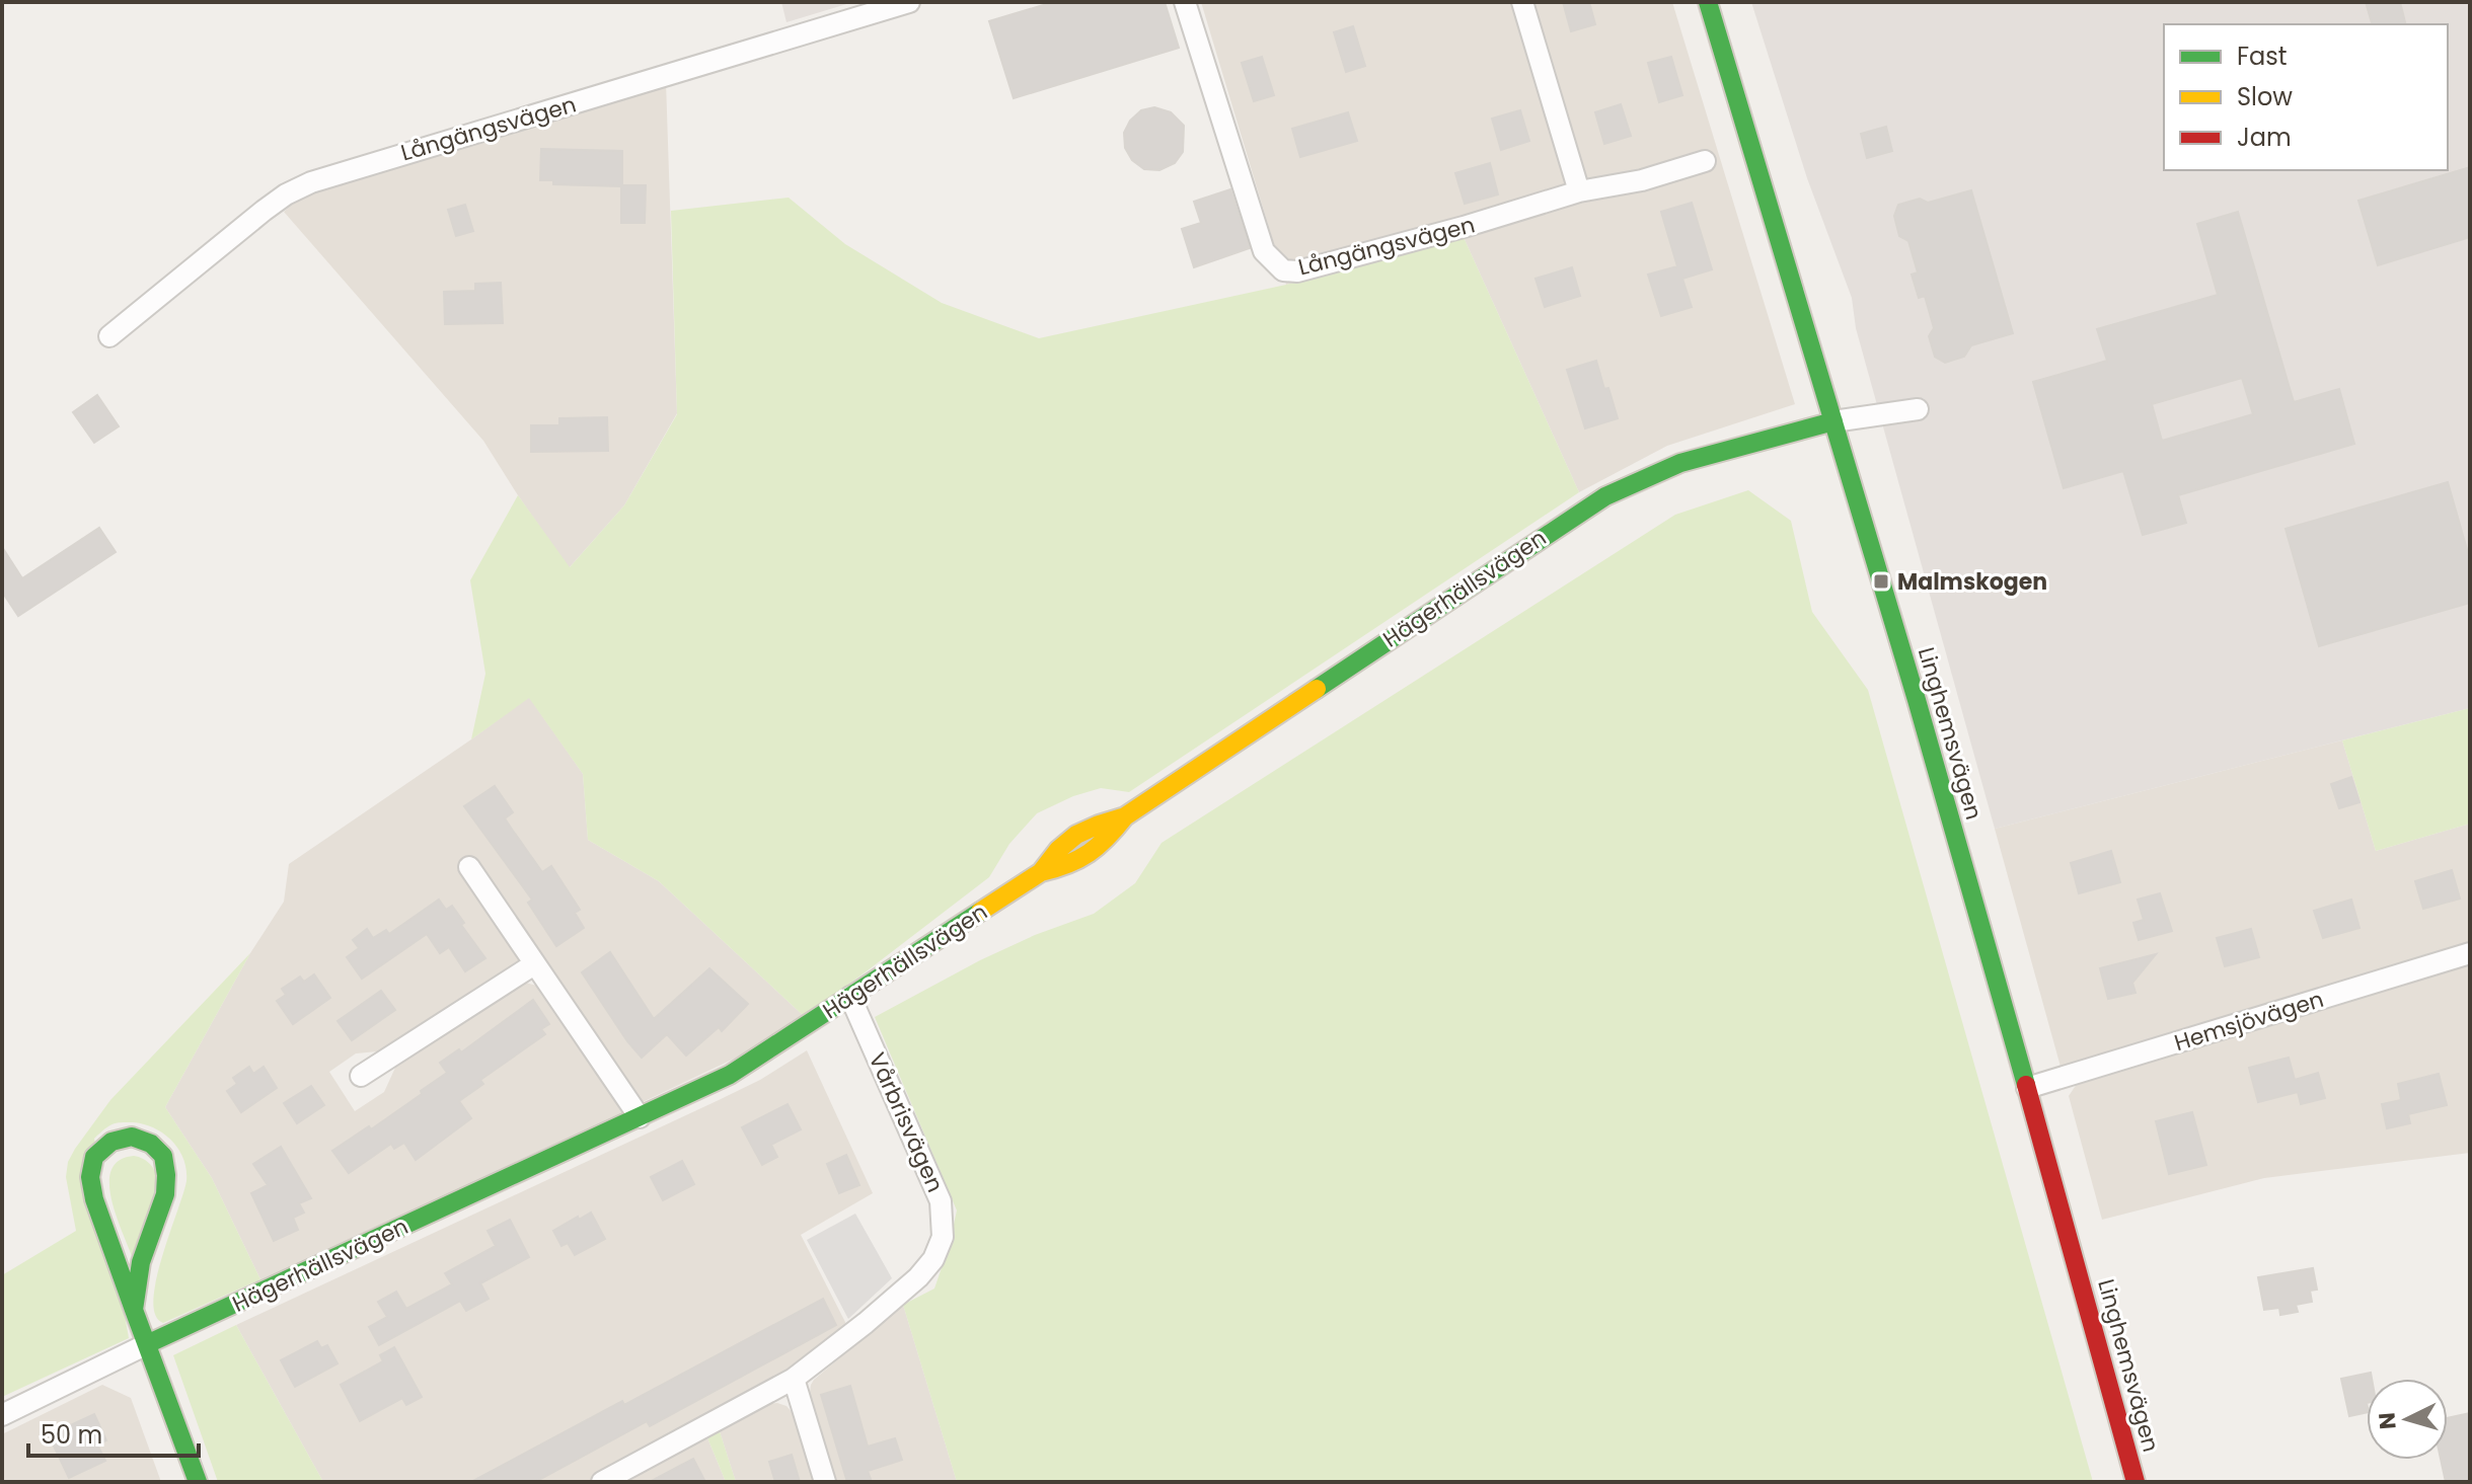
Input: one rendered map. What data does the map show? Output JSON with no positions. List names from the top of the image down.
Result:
{
  "streets": {
    "street": [
      "Långängsvägen",
      "Hägerhällsvägen",
      "Linghemsvägen",
      "Hemsjövägen",
      "Vårbrisvägen"
    ]
  },
  "crossings": [
    ["Hägerhällsvägen", "Linghemsvägen"],
    ["Hägerhällsvägen", "Vårbrisvägen"],
    ["Linghemsvägen", "Hemsjövägen"]
  ],
  "places": {
    "transit": ["Malmskogen"]
  },
  "legend": ["Fast", "Slow", "Jam"],
  "scale_bar": "50 m",
  "north": "left"
}
